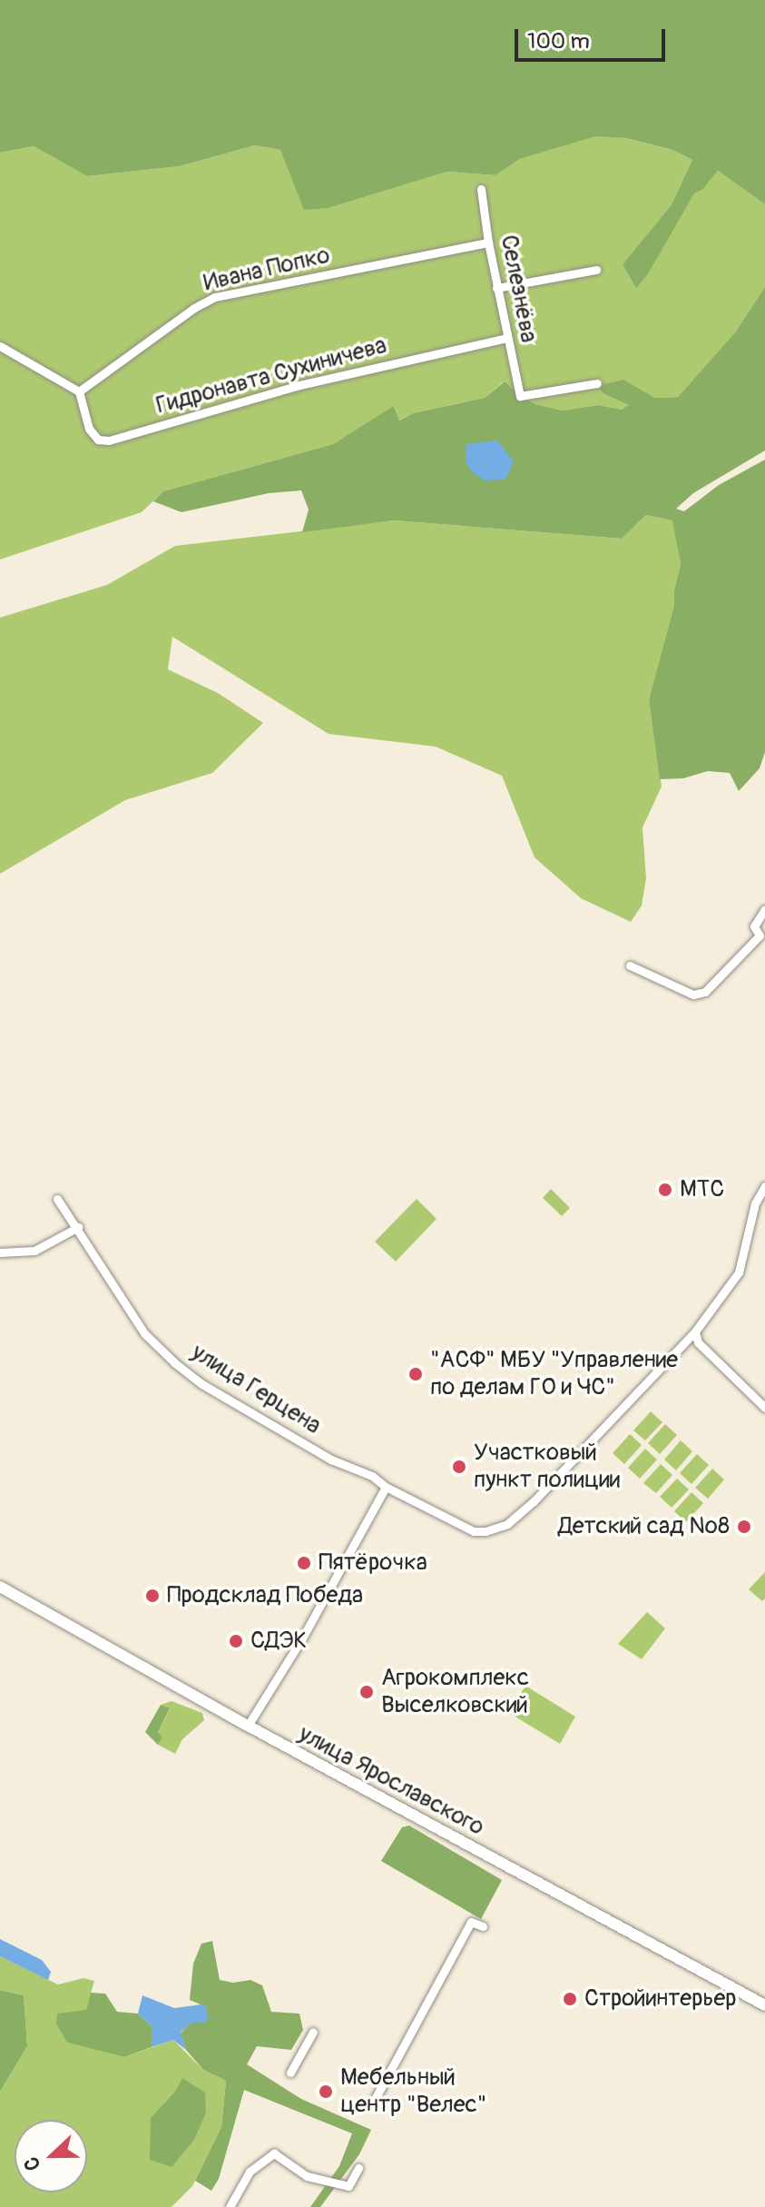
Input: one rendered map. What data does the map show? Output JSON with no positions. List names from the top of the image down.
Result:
{
  "streets": {
    "street": [
      "Ивана Попко",
      "Селезнёва",
      "Гидронавта Сухиничева",
      "улица Герцена",
      "улица Ярославского"
    ]
  },
  "crossings": [
    ["Ивана Попко", "Селезнёва"],
    ["Ивана Попко", "Гидронавта Сухиничева"],
    ["Селезнёва", "Гидронавта Сухиничева"]
  ],
  "places": [
    "МТС",
    "\"АСФ\" МБУ \"Управление по делам ГО и ЧС\"",
    "Участковый пункт полиции",
    "Детский сад №8",
    "Пятёрочка",
    "Продсклад Победа",
    "СДЭК",
    "Агрокомплекс Выселковский",
    "Стройинтерьер",
    "Мебельный центр \"Велес\""
  ],
  "scale_bar": "100 m",
  "north": "left"
}
